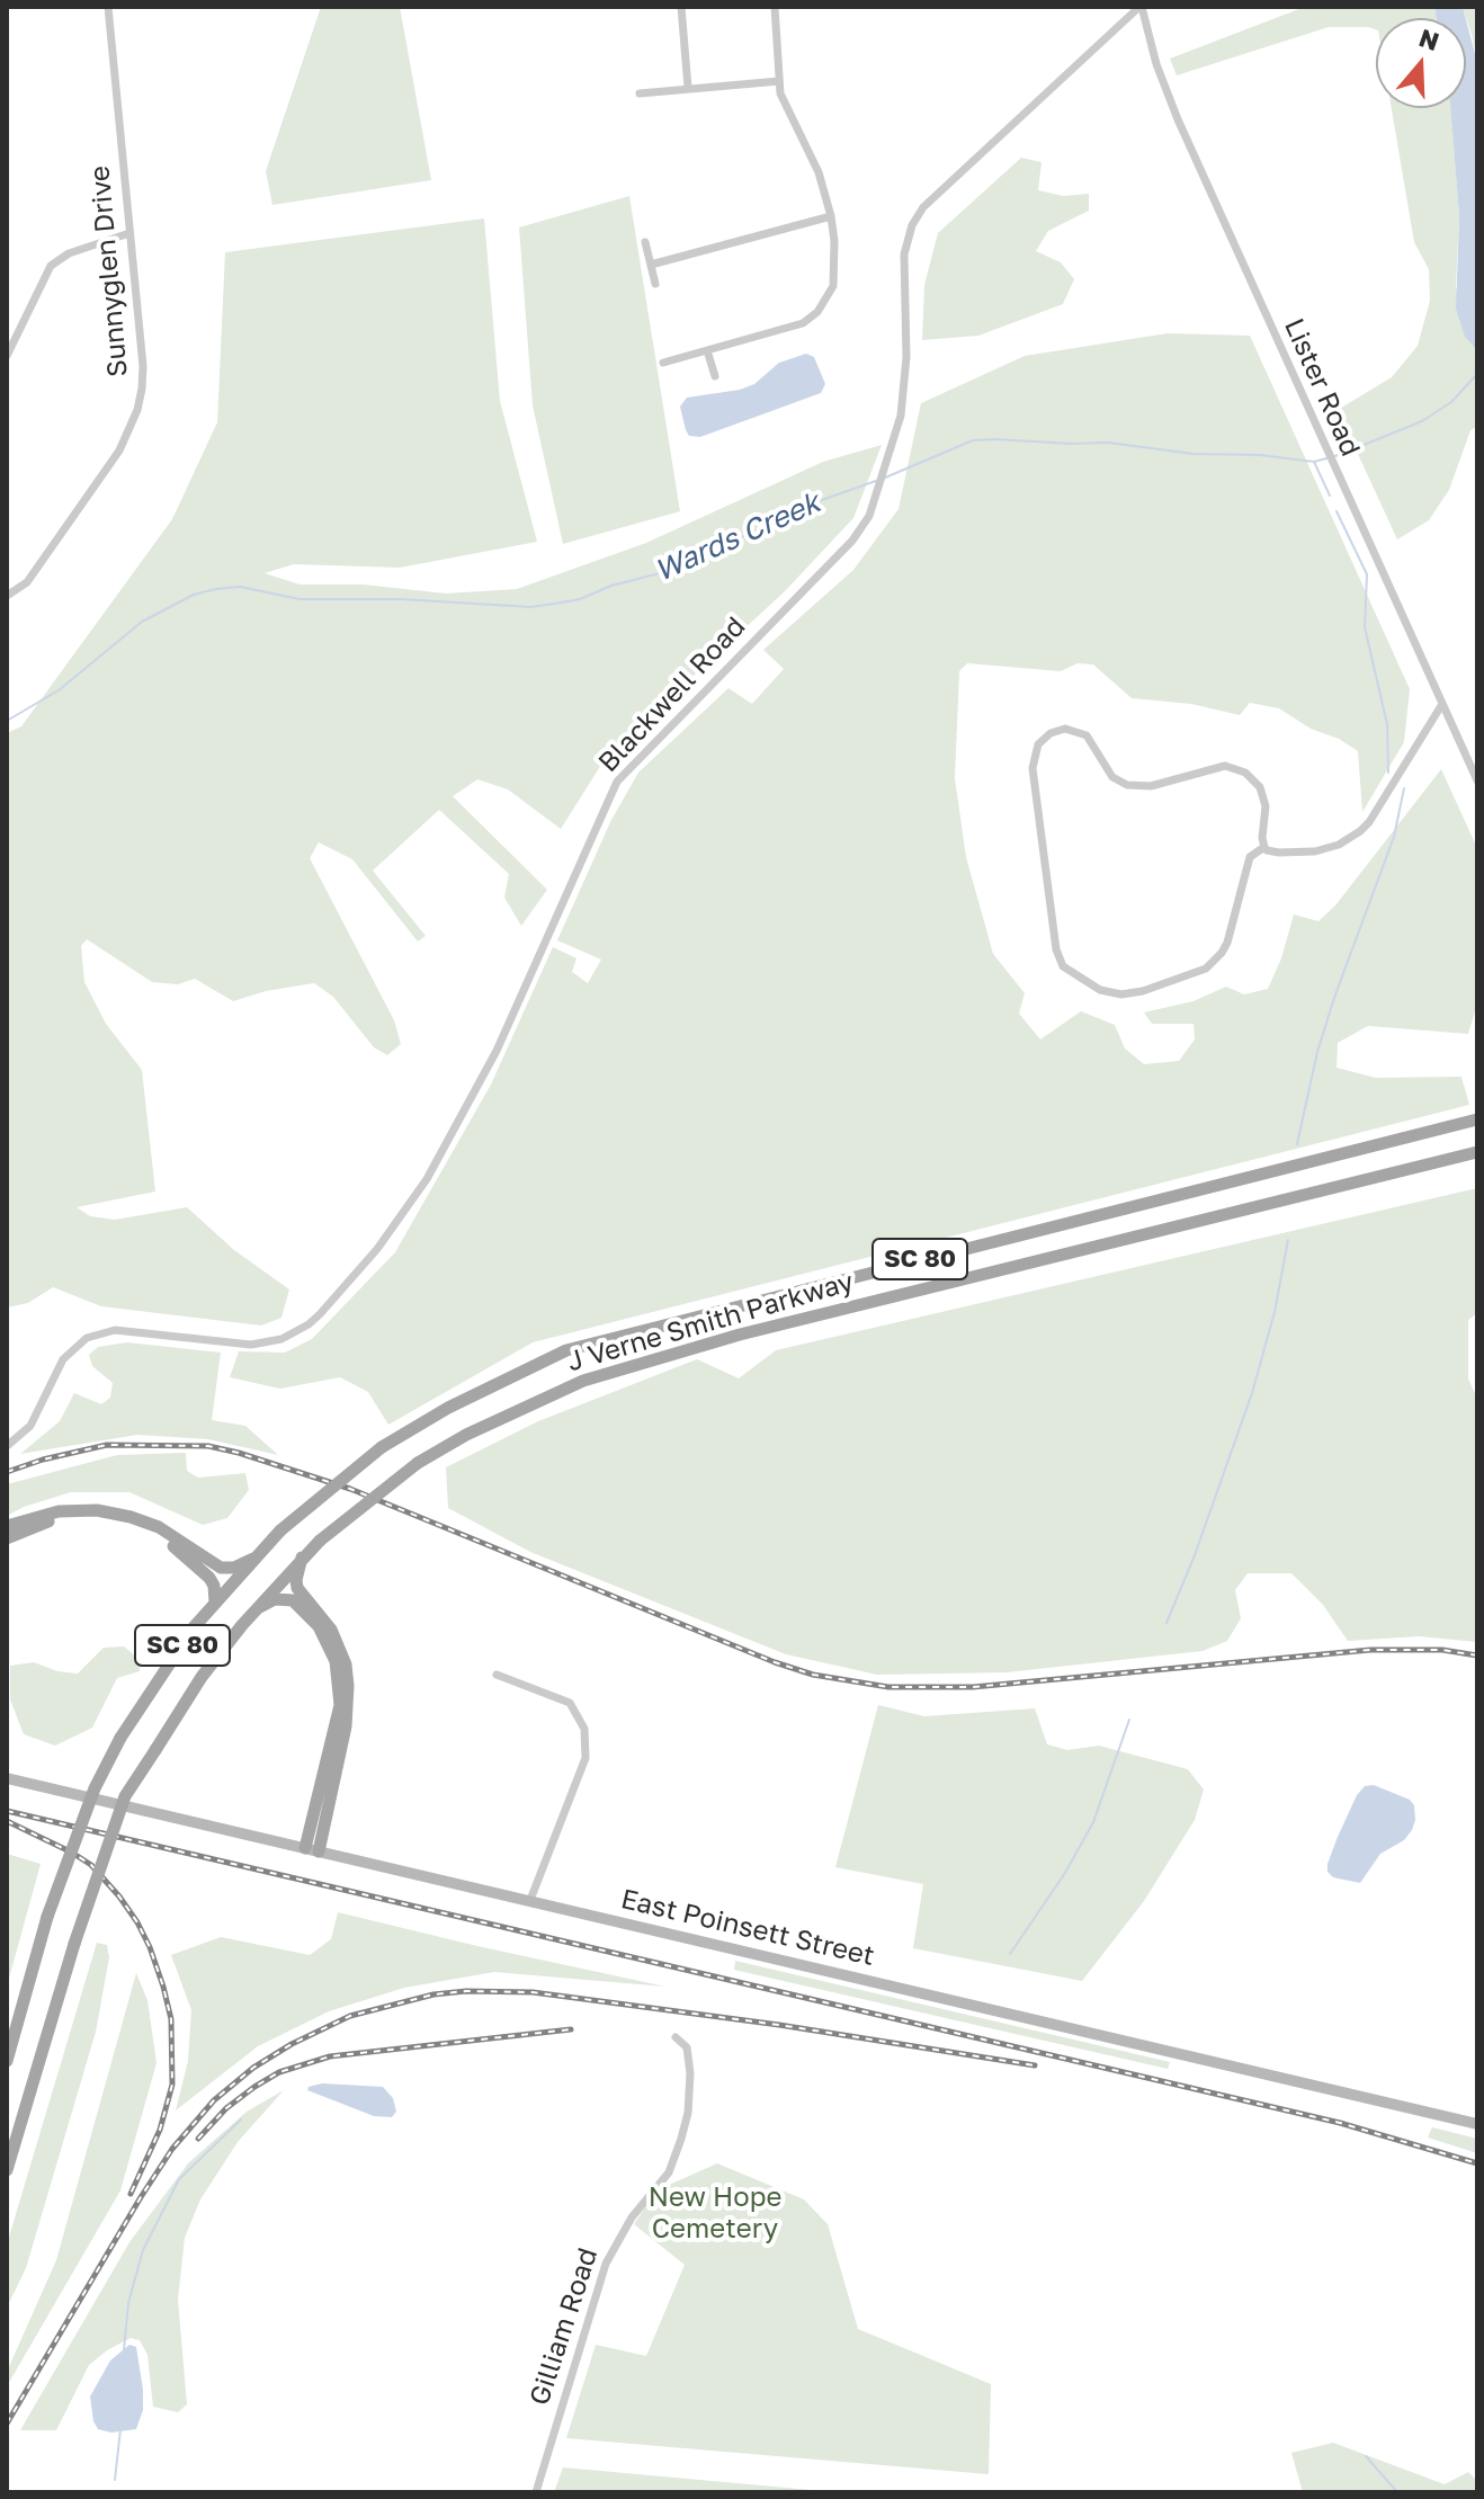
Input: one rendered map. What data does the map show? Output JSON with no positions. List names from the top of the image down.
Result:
{
  "streets": {
    "main road": ["SC 80", "J Verne Smith Parkway", "East Poinsett Street"],
    "street": [
      "Sunnyglen Drive",
      "Lister Road",
      "Blackwell Road",
      "Gilliam Road"
    ]
  },
  "crossings": [
    ["Lister Road", "Blackwell Road"]
  ],
  "water": ["Wards Creek"],
  "parks": ["New Hope Cemetery"],
  "north": "top"
}
